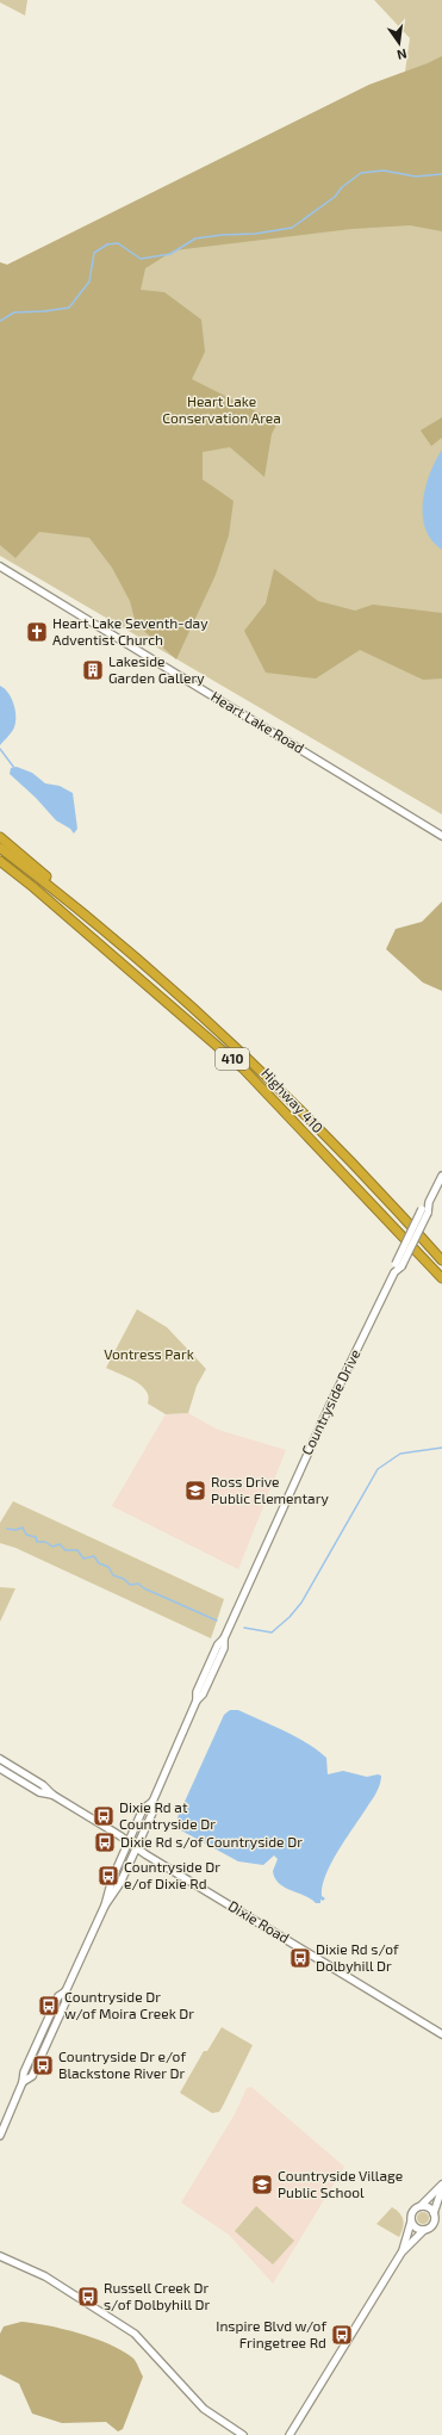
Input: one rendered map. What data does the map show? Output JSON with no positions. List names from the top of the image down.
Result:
{
  "streets": {
    "highway": ["410", "Highway 410"],
    "main road": ["Heart Lake Road", "Countryside Drive", "Dixie Road"]
  },
  "crossings": [
    ["Countryside Drive", "Dixie Road"]
  ],
  "parks": ["Heart Lake Conservation Area", "Vontress Park"],
  "places": {
    "church": ["Heart Lake Seventh-day Adventist Church"],
    "building": ["Lakeside Garden Gallery"],
    "school or university": ["Ross Drive Public Elementary", "Countryside Village Public School"],
    "bus stop": [
      "Dixie Rd at Countryside Dr",
      "Dixie Rd s/of Countryside Dr",
      "Countryside Dr e/of Dixie Rd",
      "Dixie Rd s/of Dolbyhill Dr",
      "Countryside Dr w/of Moira Creek Dr",
      "Countryside Dr e/of Blackstone River Dr",
      "Russell Creek Dr s/of Dolbyhill Dr",
      "Inspire Blvd w/of Fringetree Rd"
    ]
  },
  "north": "bottom"
}
